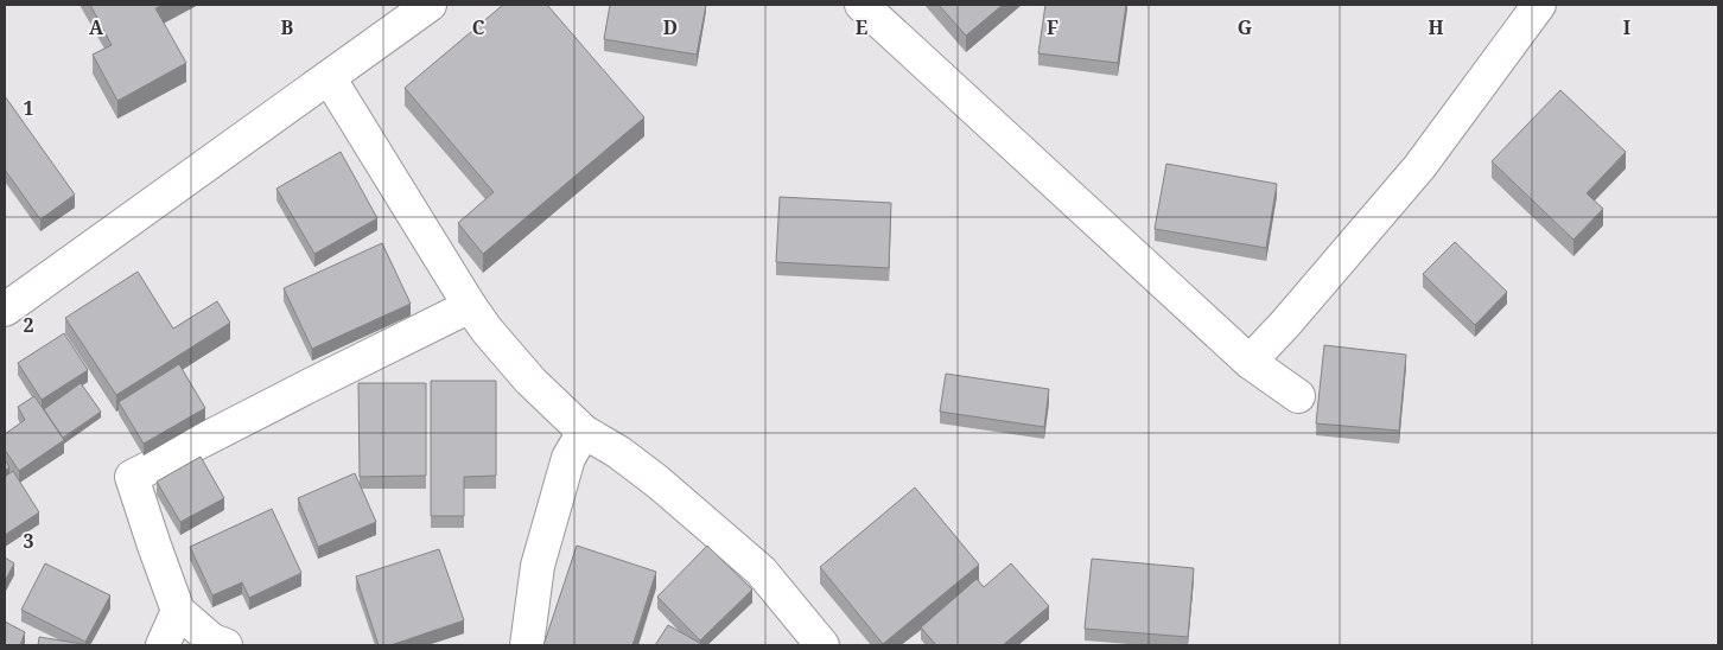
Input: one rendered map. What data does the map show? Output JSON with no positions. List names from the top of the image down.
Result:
{
  "grid": {
    "columns": [
      "A",
      "B",
      "C",
      "D",
      "E",
      "F",
      "G",
      "H",
      "I"
    ],
    "rows": ["1", "2", "3"]
  }
}
